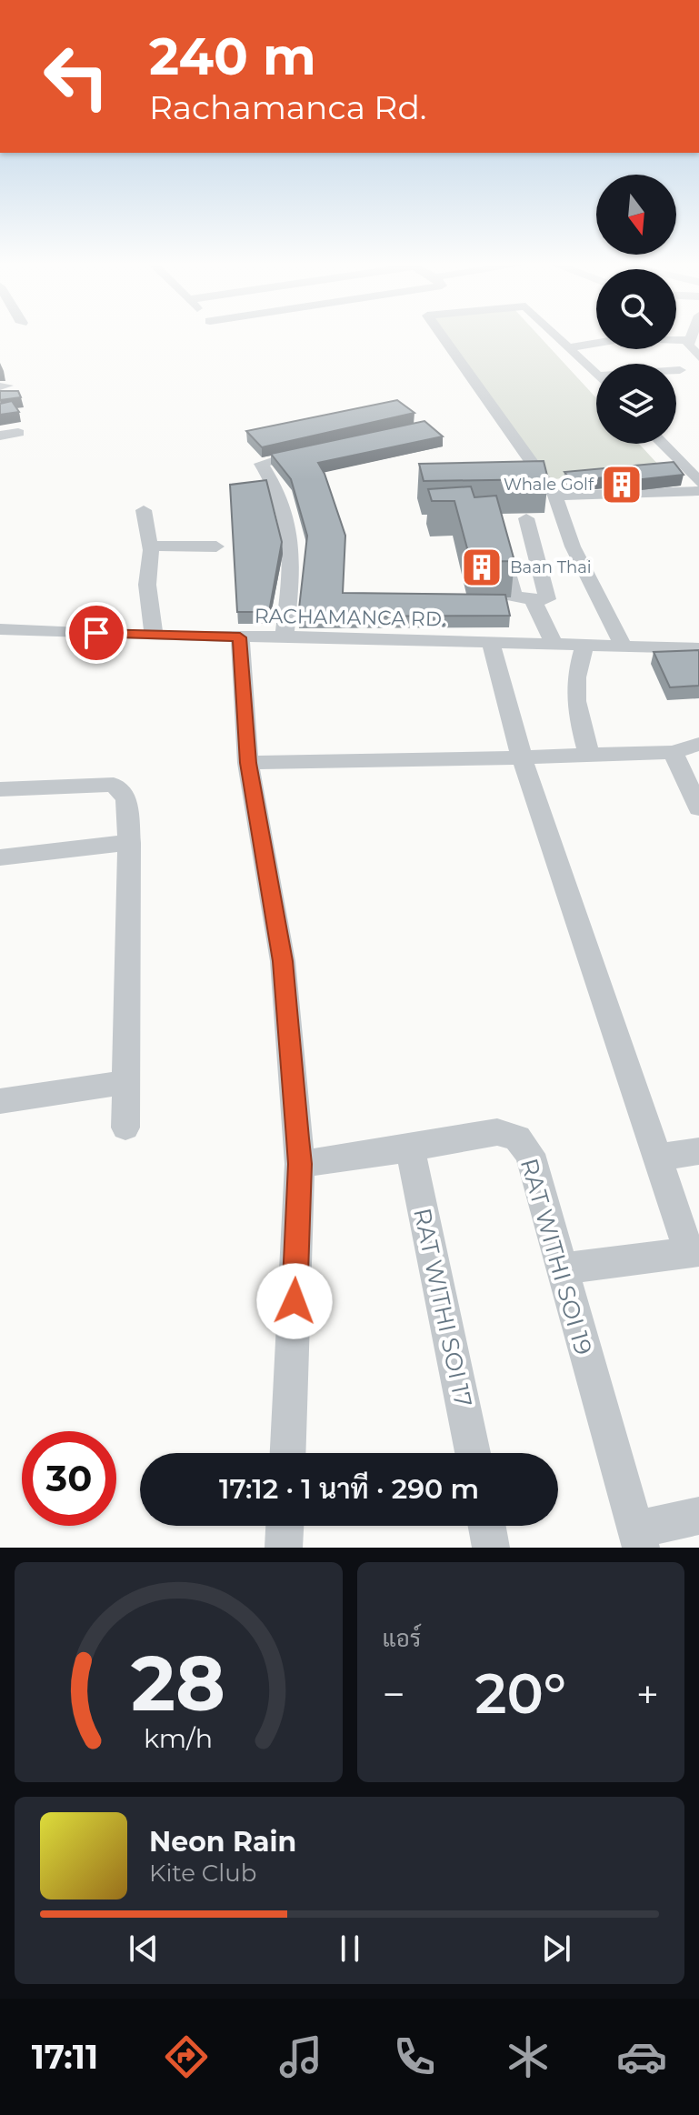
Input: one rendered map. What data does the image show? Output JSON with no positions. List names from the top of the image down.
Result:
{
  "streets": {
    "street": ["RACHAMANCA RD.", "RAT WITHI SOI 19", "RAT WITHI SOI 17"]
  },
  "crossings": [
    ["RAT WITHI SOI 19", "RAT WITHI SOI 17"]
  ],
  "places": {
    "building": ["Whale Golf", "Baan Thai"]
  },
  "north": "bottom",
  "page": {
    "turn": ["240 m", "Rachamanca Rd."],
    "limit": "30",
    "trip": "17:12 · 1 นาที · 290 m",
    "tile": "แอร์",
    "heat": ["−", "20°", "+"],
    "song": ["Neon Rain", "Kite Club"],
    "tabs": "17:11",
    "gauge": ["28", "km/h"]
  }
}
